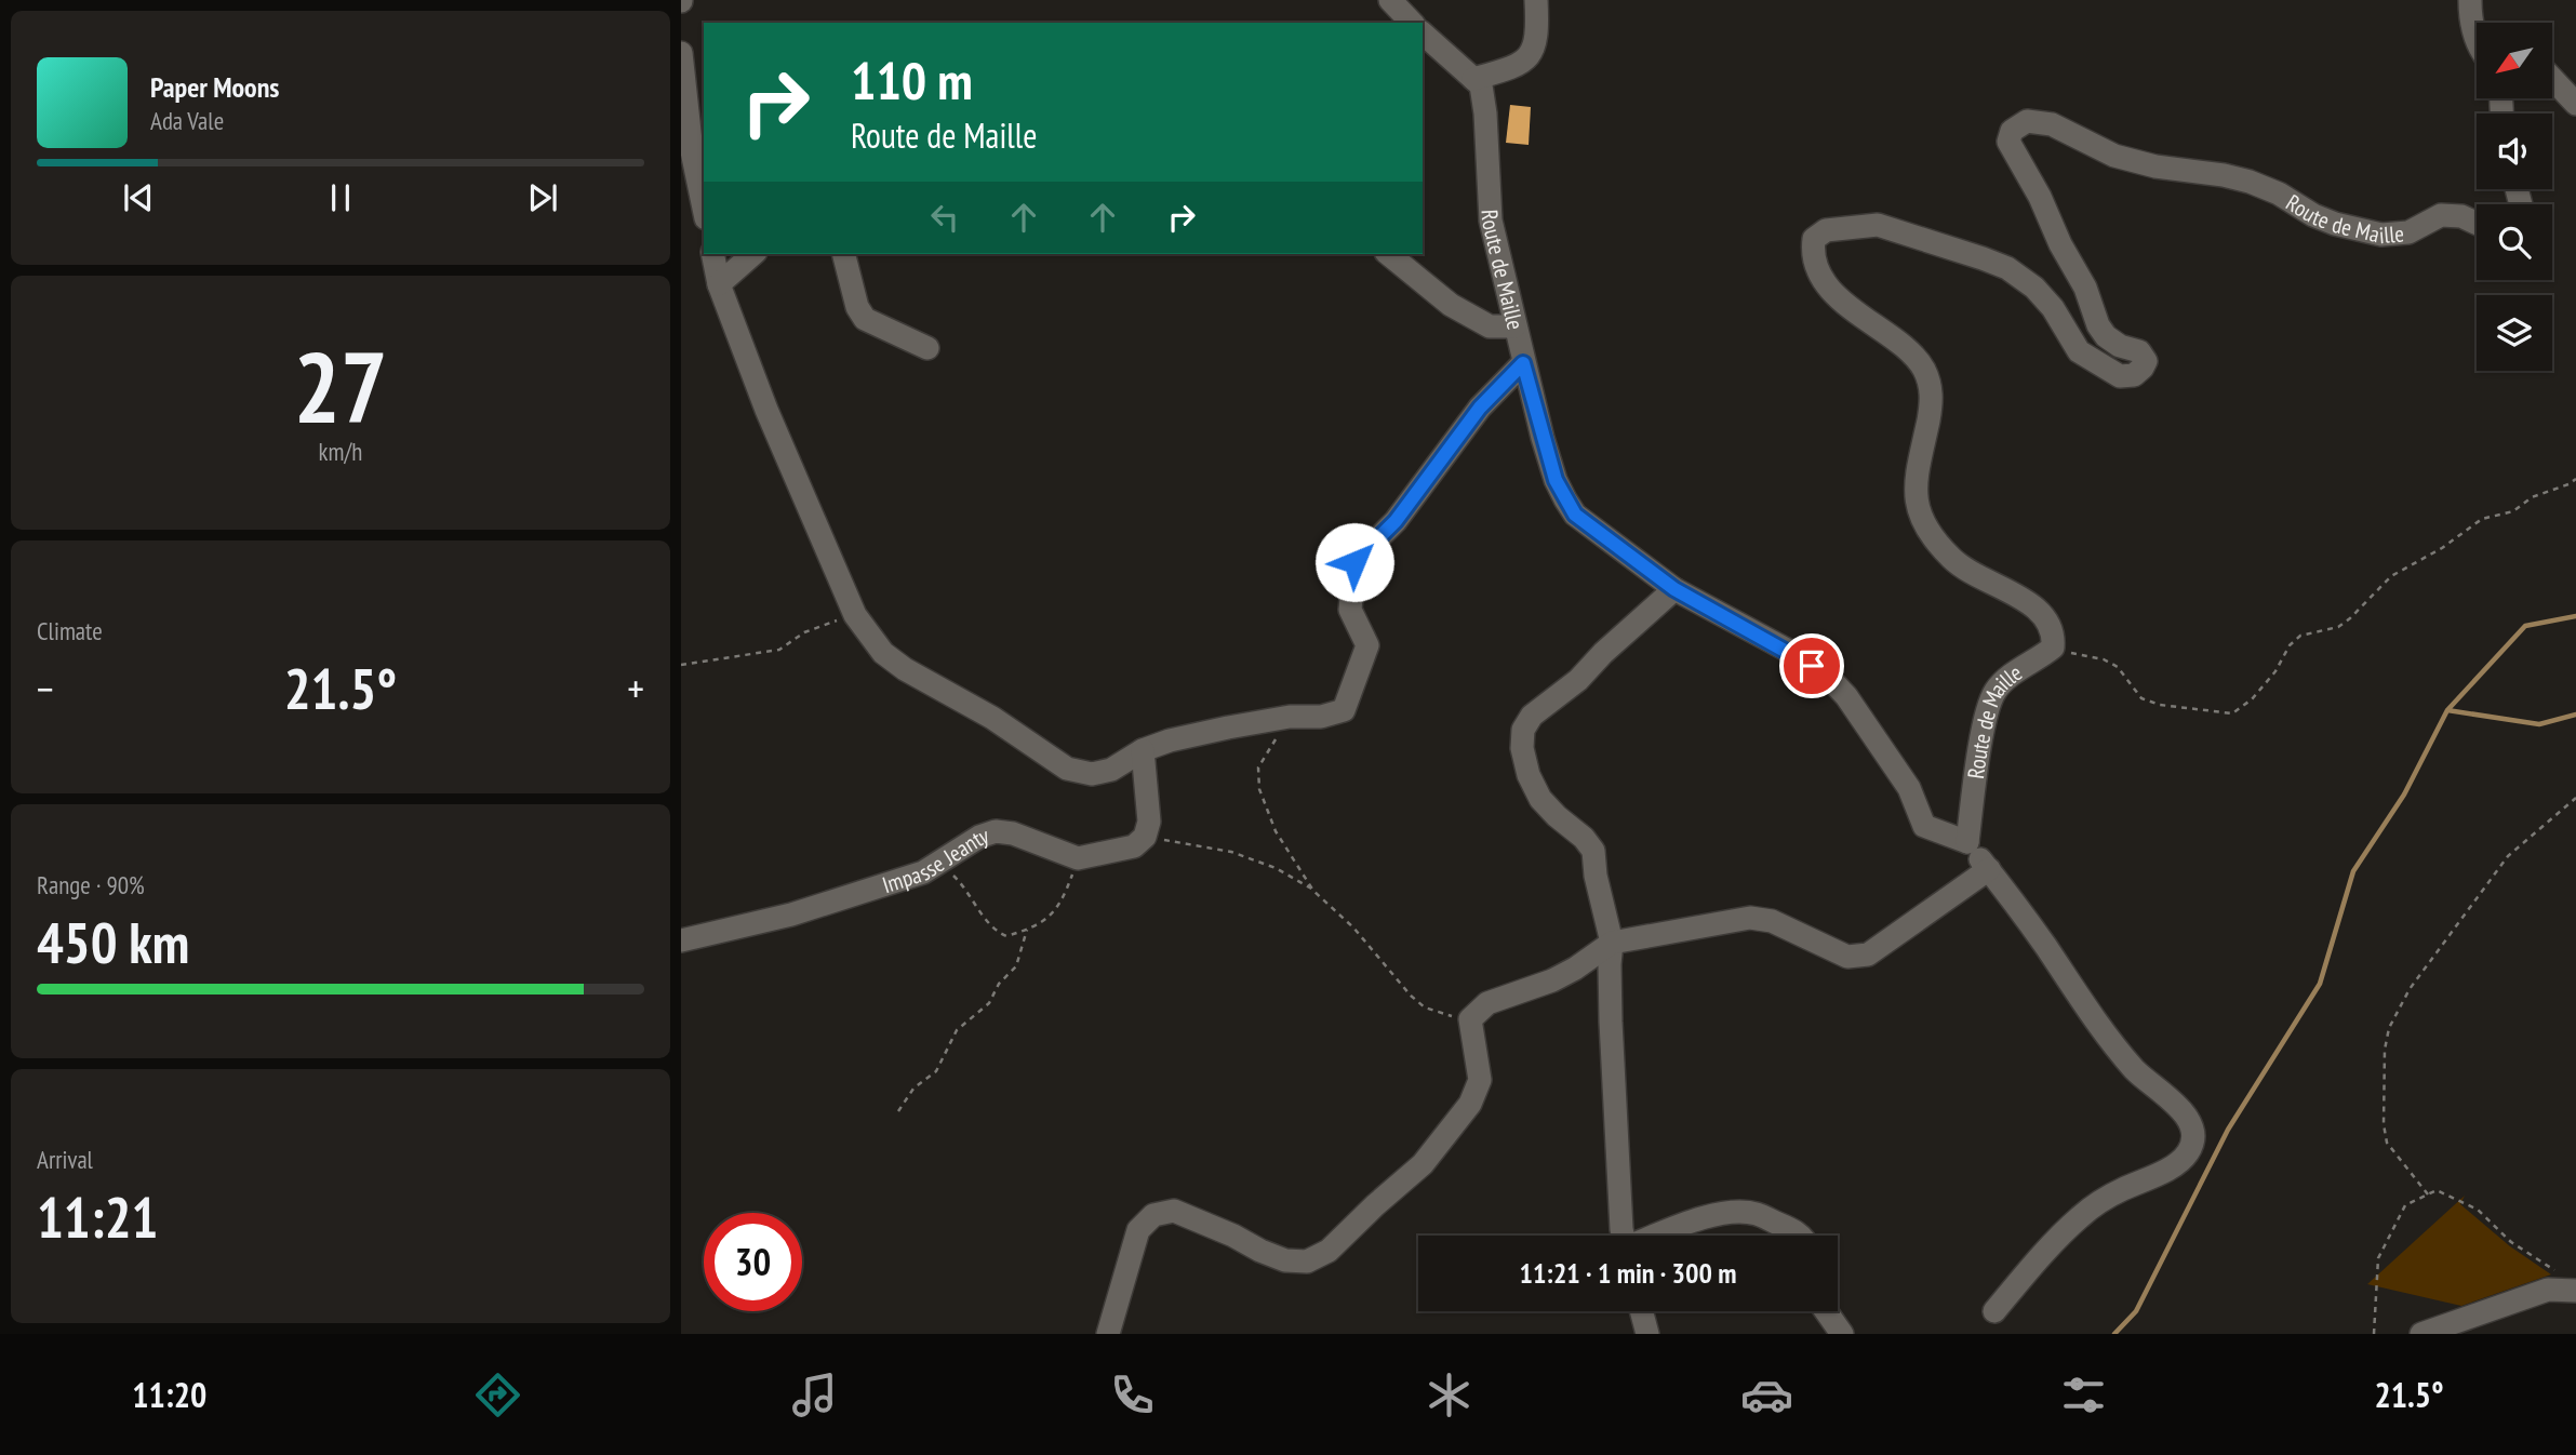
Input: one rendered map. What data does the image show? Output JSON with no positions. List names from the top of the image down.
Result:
{
  "streets": {
    "street": ["Route de Maille", "Impasse Jeanty"]
  },
  "north": "bottom left",
  "page": {
    "turn": ["110 m", "Route de Maille"],
    "song": ["Paper Moons", "Ada Vale"],
    "tile": [
      ["27", "km/h"],
      "Climate",
      ["Range · 90%", "450 km"],
      ["Arrival", "11:21"]
    ],
    "heat": ["−", "21.5°", "+"],
    "limit": "30",
    "trip": "11:21 · 1 min · 300 m",
    "tabs": ["11:20", "21.5°"]
  }
}
